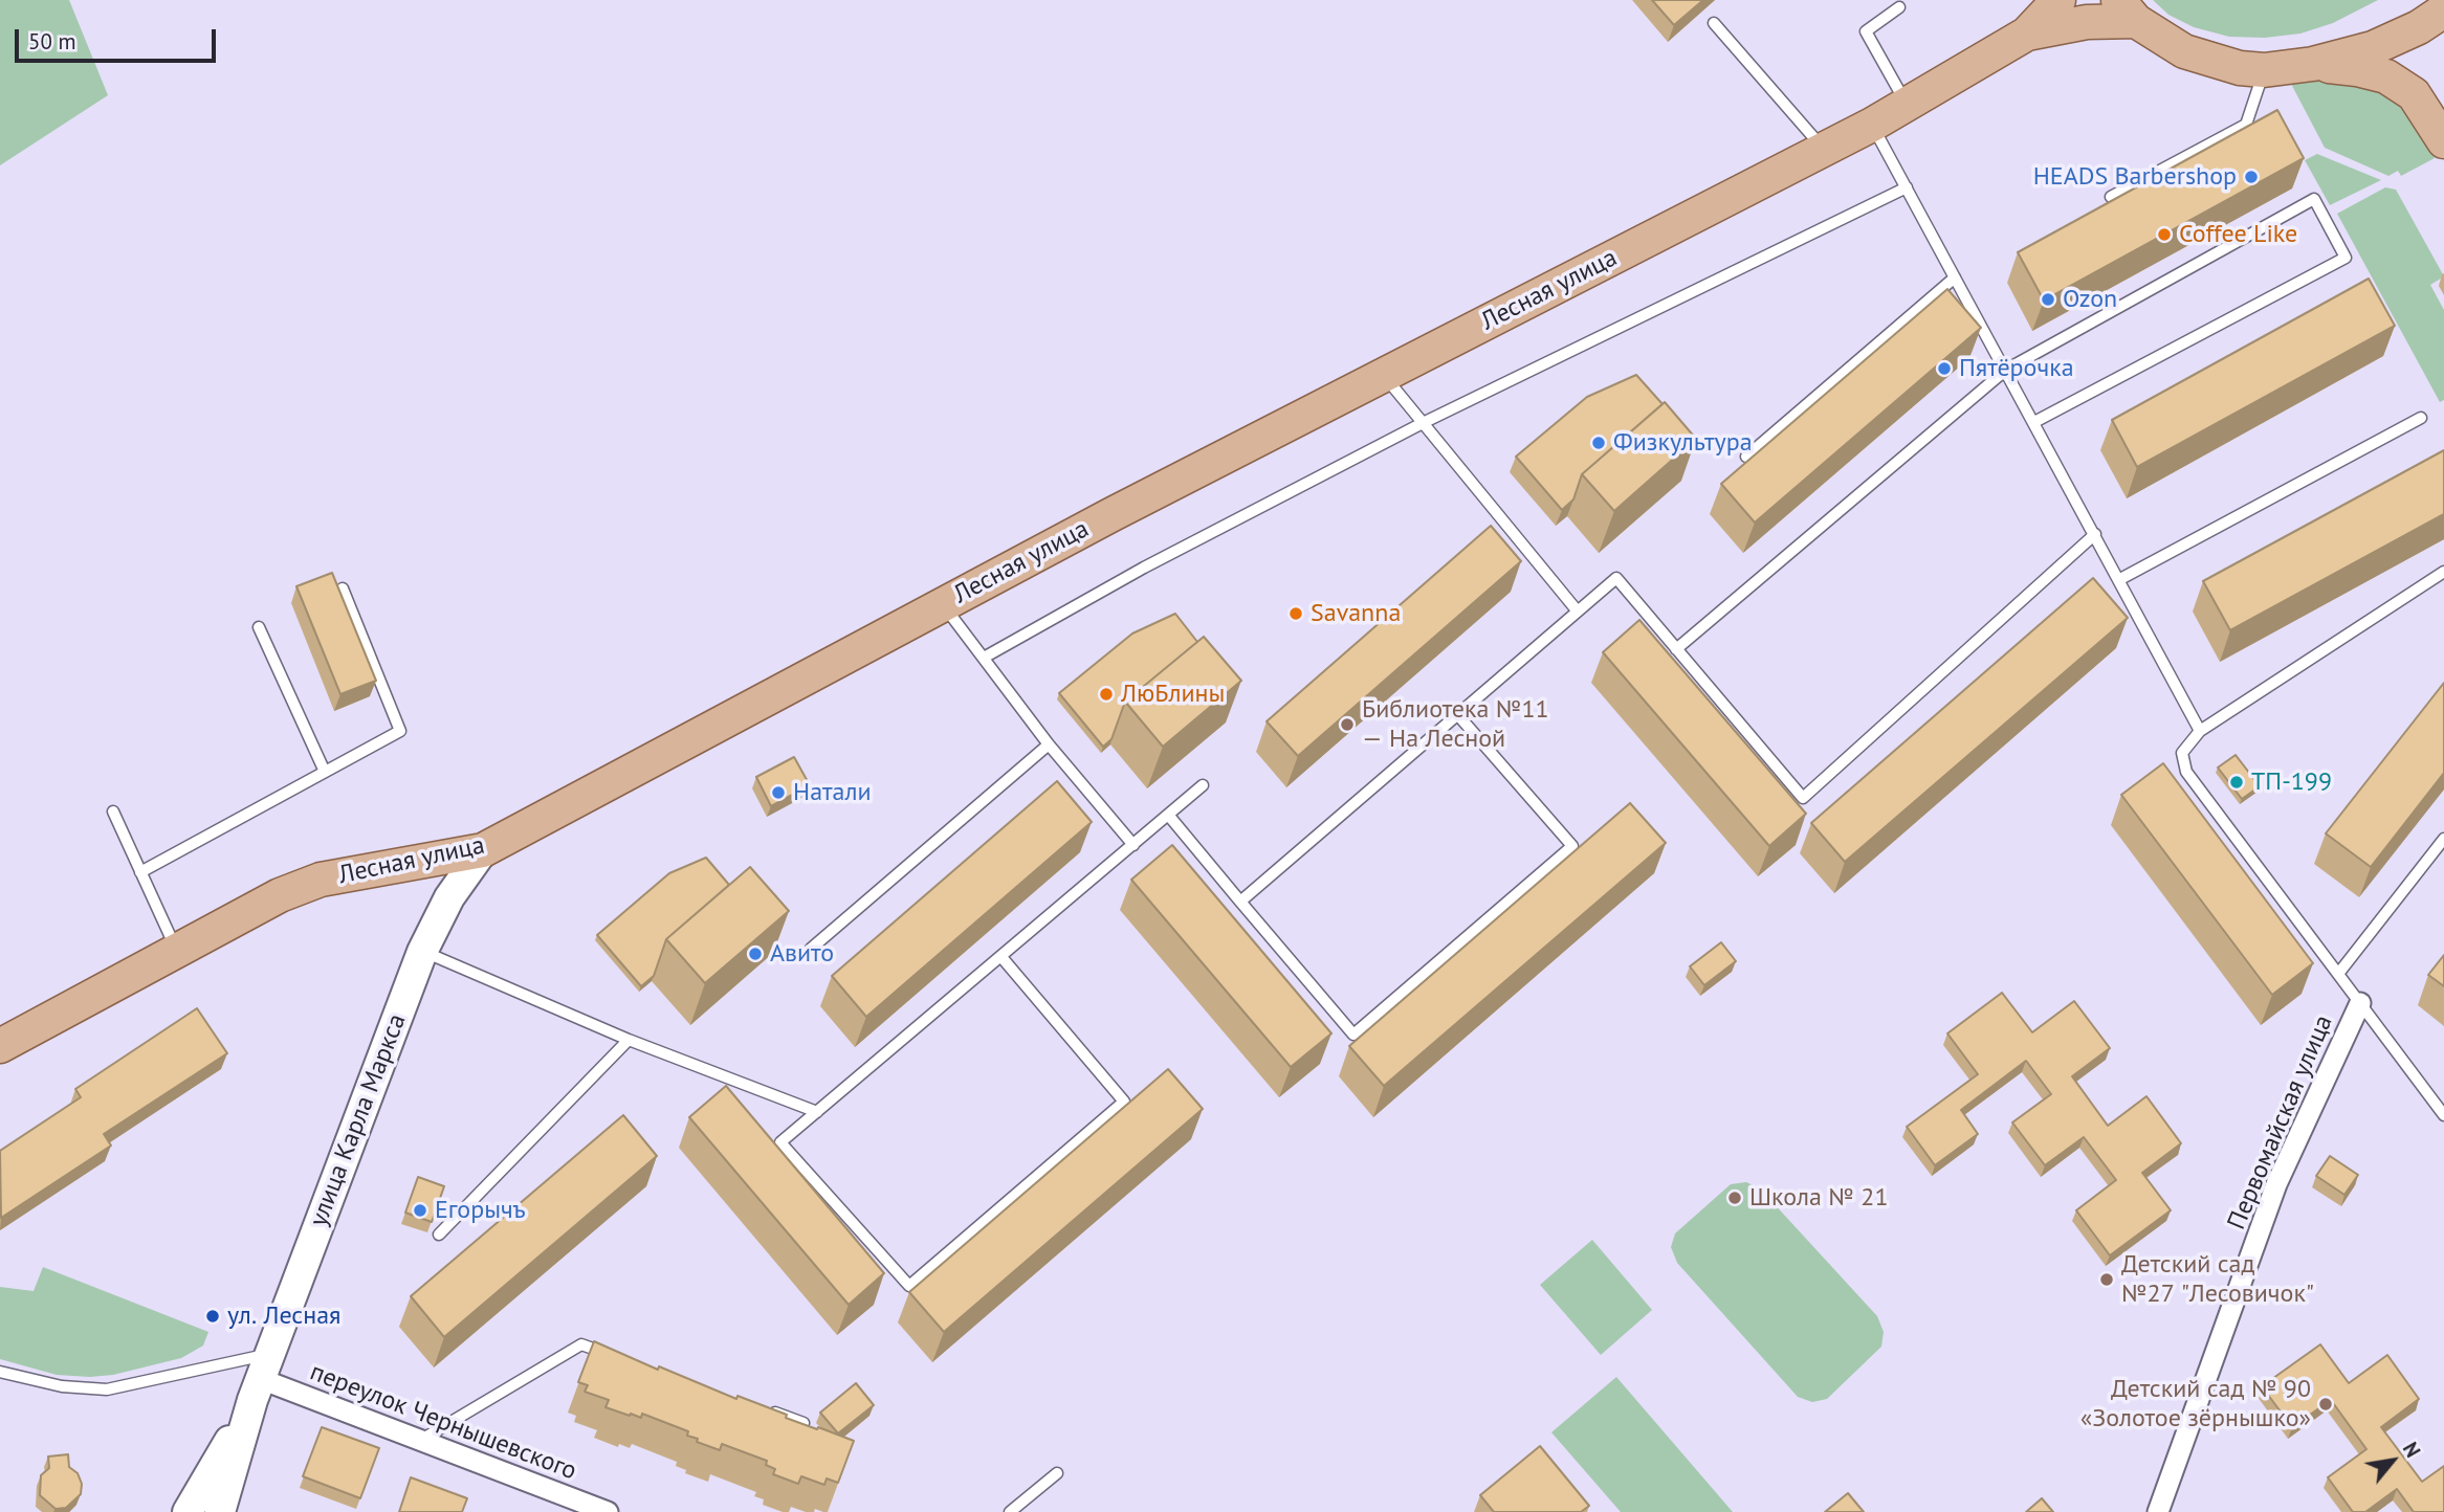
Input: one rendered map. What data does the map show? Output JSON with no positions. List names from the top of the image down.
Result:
{
  "streets": {
    "main road": ["Лесная улица", "улица Карла Маркса"],
    "street": ["Первомайская улица", "переулок Чернышевского"]
  },
  "crossings": [
    ["Лесная улица", "улица Карла Маркса"],
    ["улица Карла Маркса", "переулок Чернышевского"]
  ],
  "places": [
    "HEADS Barbershop",
    "Coffee Like",
    "Ozon",
    "Пятёрочка",
    "Физкультура",
    "Savanna",
    "ЛюБлины",
    "Библиотека №11 — На Лесной",
    "ТП-199",
    "Натали",
    "Авито",
    "Школа № 21",
    "Егорычъ",
    "Детский сад №27 \"Лесовичок\"",
    "ул. Лесная",
    "Детский сад № 90 «Золотое зёрнышко»"
  ],
  "scale_bar": "50 m",
  "north": "top right"
}
